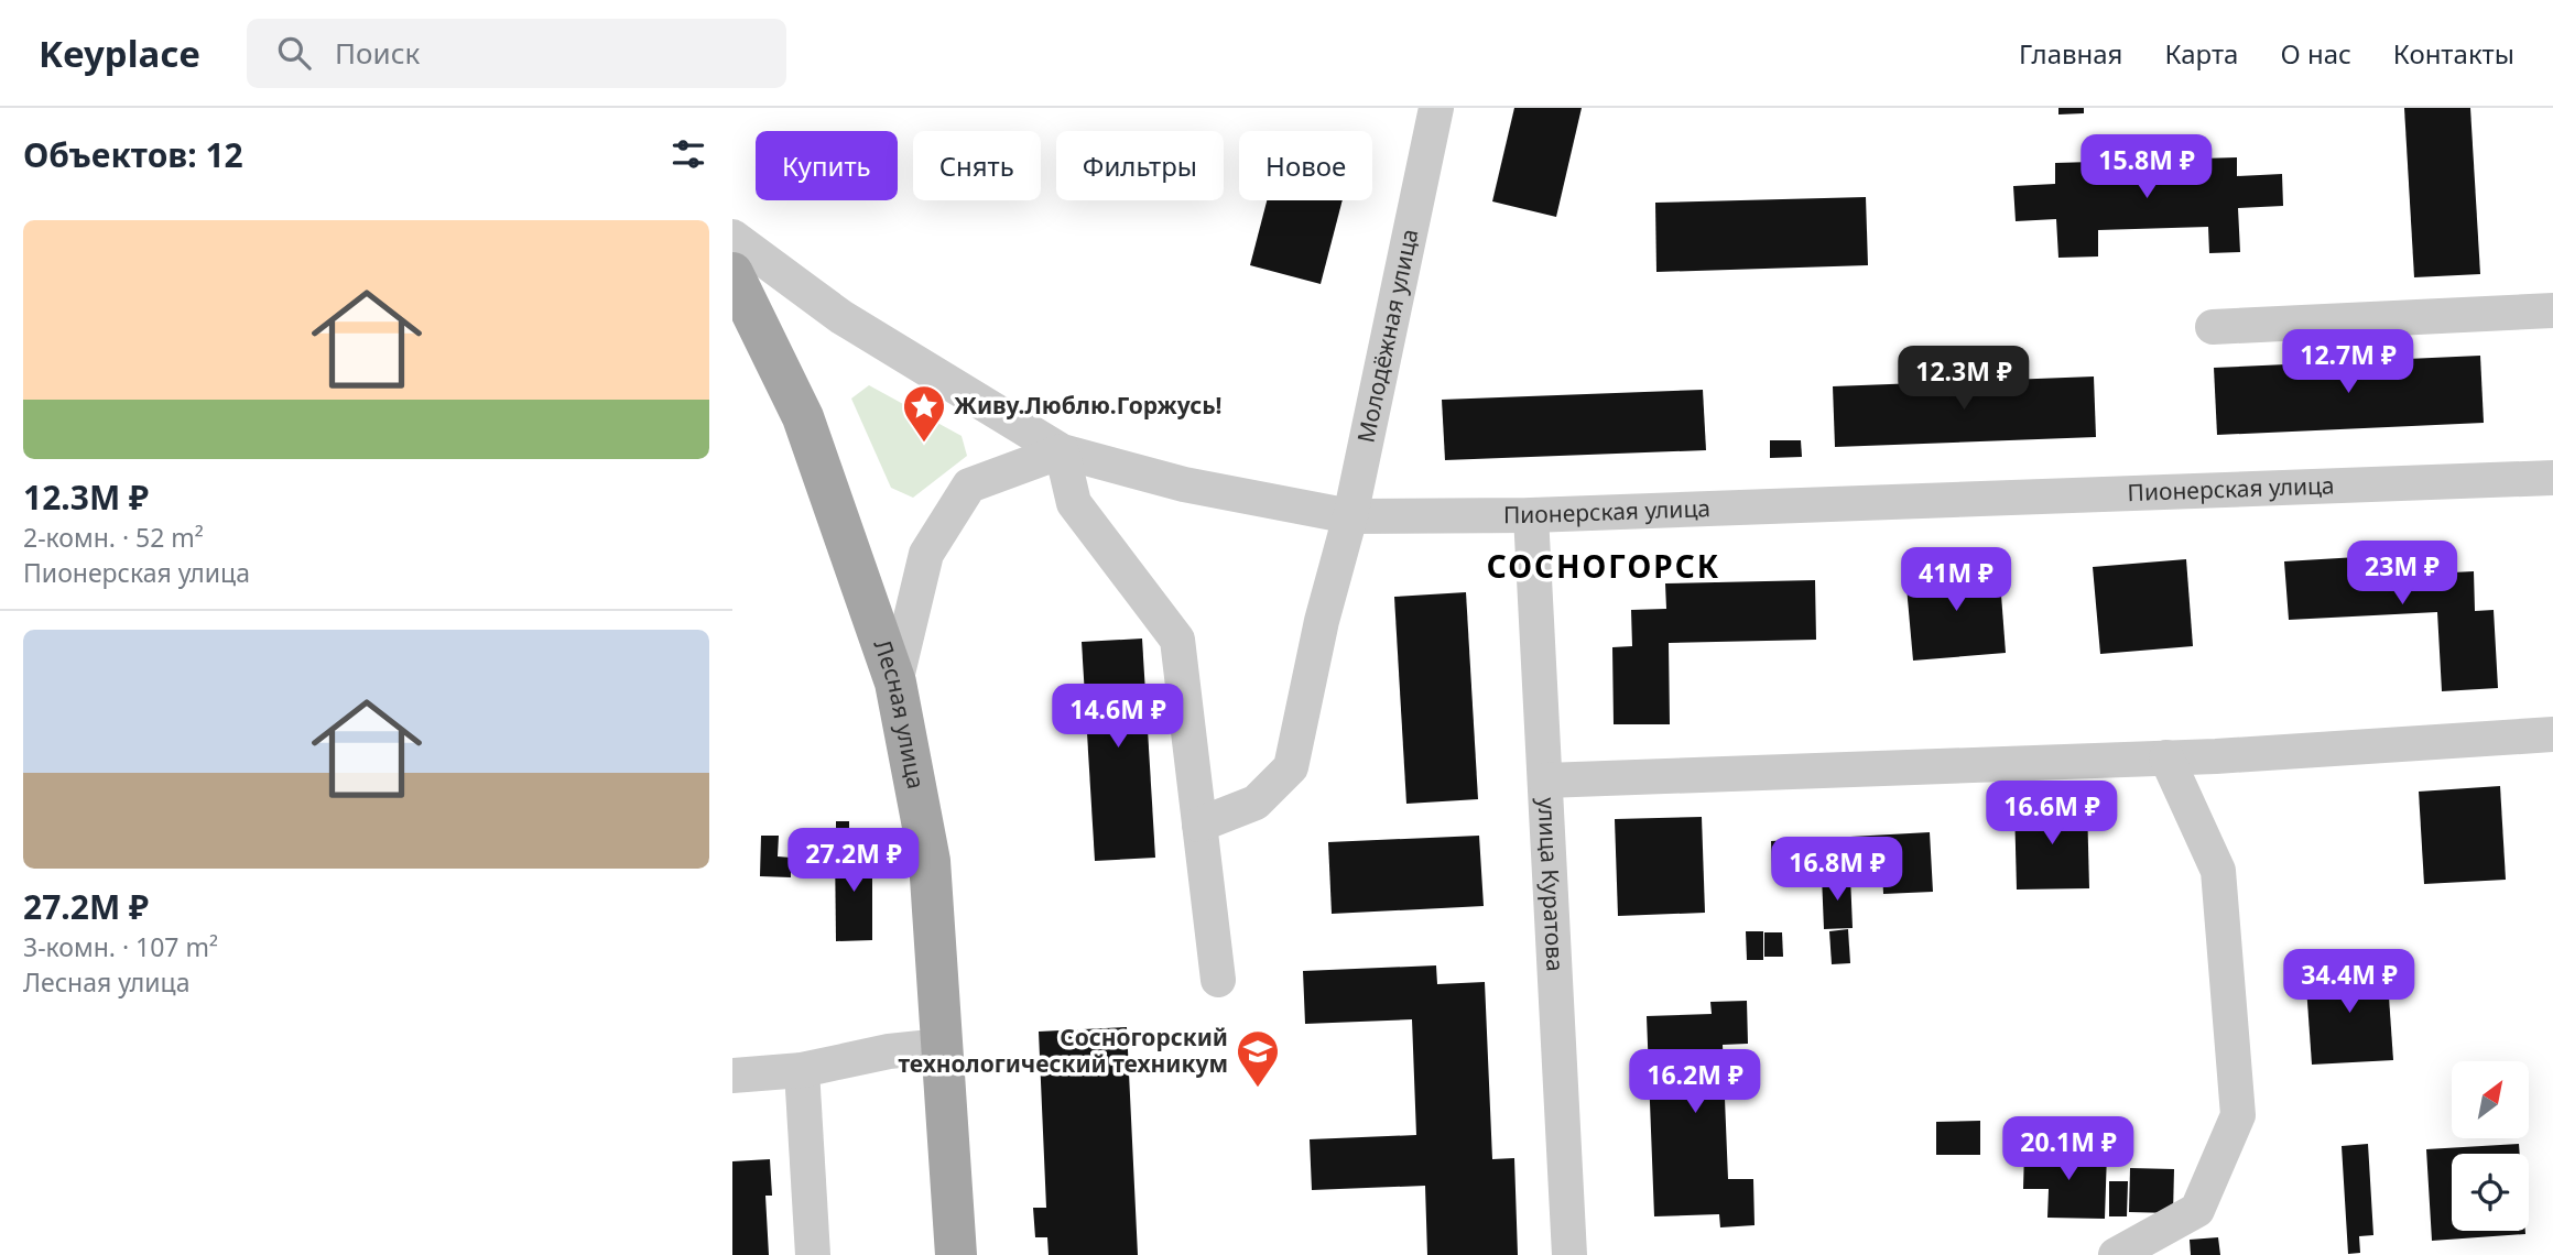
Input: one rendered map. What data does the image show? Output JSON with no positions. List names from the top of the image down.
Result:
{
  "streets": {
    "main road": ["Лесная улица"],
    "street": ["Молодёжная улица", "Пионерская улица", "улица Куратова"]
  },
  "crossings": [
    ["Молодёжная улица", "Пионерская улица"],
    ["Пионерская улица", "улица Куратова"]
  ],
  "districts": ["СОСНОГОРСК"],
  "places": {
    "place": ["Живу.Люблю.Горжусь!"],
    "school or university": ["Сосногорский технологический техникум"]
  },
  "north": "top right",
  "page": {
    "header": "Keyplace",
    "search": "Поиск",
    "nav": [
      "Главная",
      "Карта",
      "О нас",
      "Контакты"
    ],
    "heading": "Объектов: 12",
    "chip": [
      "Купить",
      "Снять",
      "Фильтры",
      "Новое"
    ],
    "price": [
      "15.8M ₽",
      "12.7M ₽",
      "12.3M ₽",
      "23M ₽",
      "41M ₽",
      "14.6M ₽",
      "16.6M ₽",
      "27.2M ₽",
      "16.8M ₽",
      "34.4M ₽",
      "16.2M ₽",
      "20.1M ₽"
    ],
    "list": [
      {
        "name": "12.3M ₽",
        "note": "2-комн. · 52 m² · Пионерская улица"
      },
      {
        "name": "27.2M ₽",
        "note": "3-комн. · 107 m² · Лесная улица"
      }
    ]
  }
}
